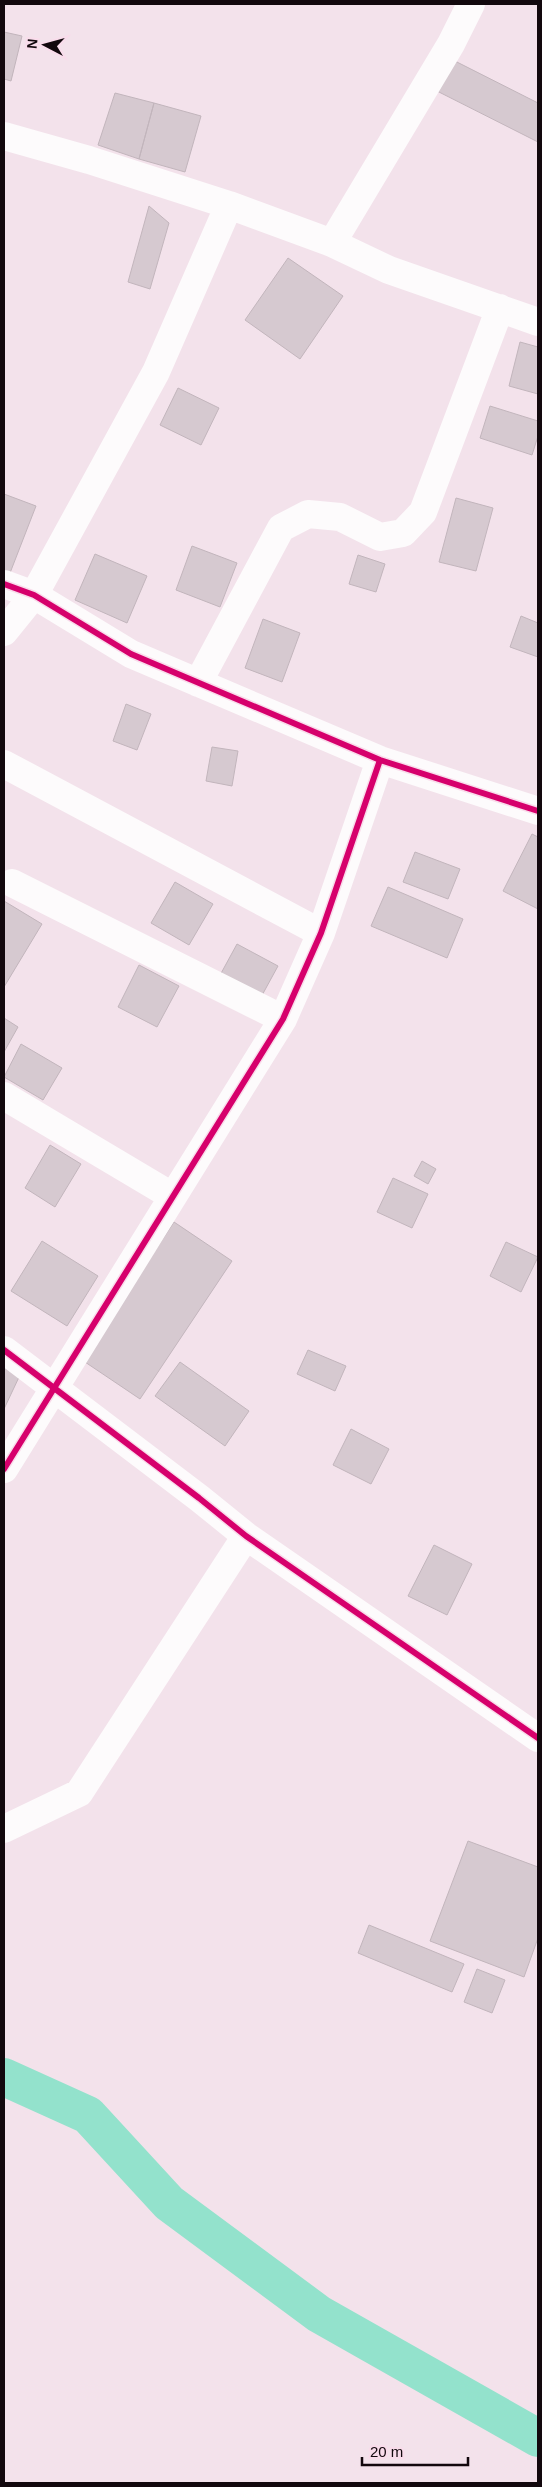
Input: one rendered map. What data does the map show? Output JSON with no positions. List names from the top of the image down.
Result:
{
  "scale_bar": "20 m",
  "north": "left"
}
